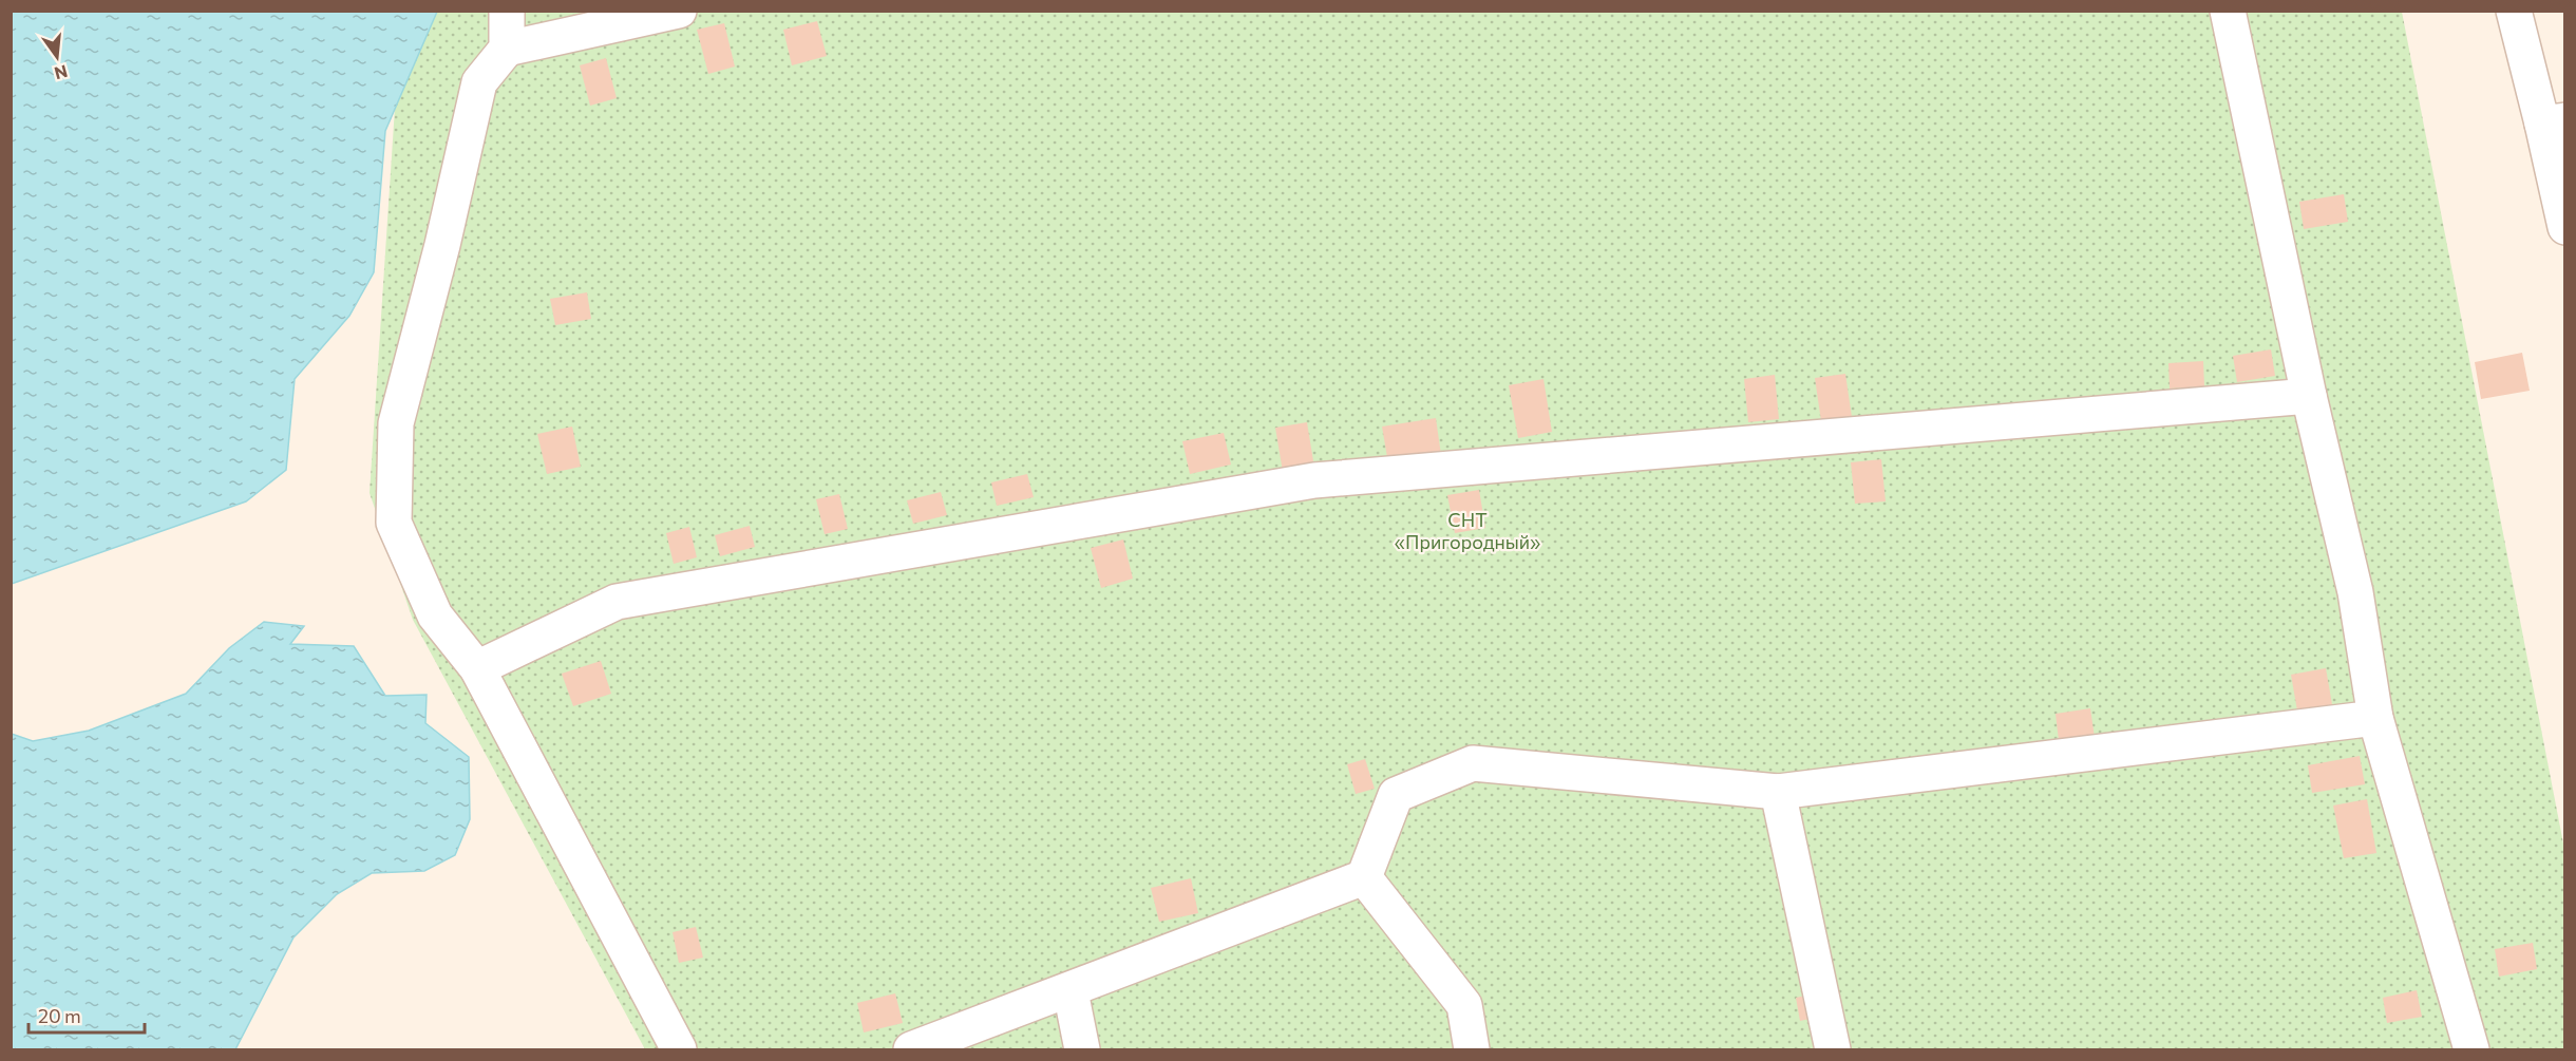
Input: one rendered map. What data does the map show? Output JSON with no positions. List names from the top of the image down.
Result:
{
  "parks": ["СНТ «Пригородный»"],
  "scale_bar": "20 m",
  "north": "bottom"
}
